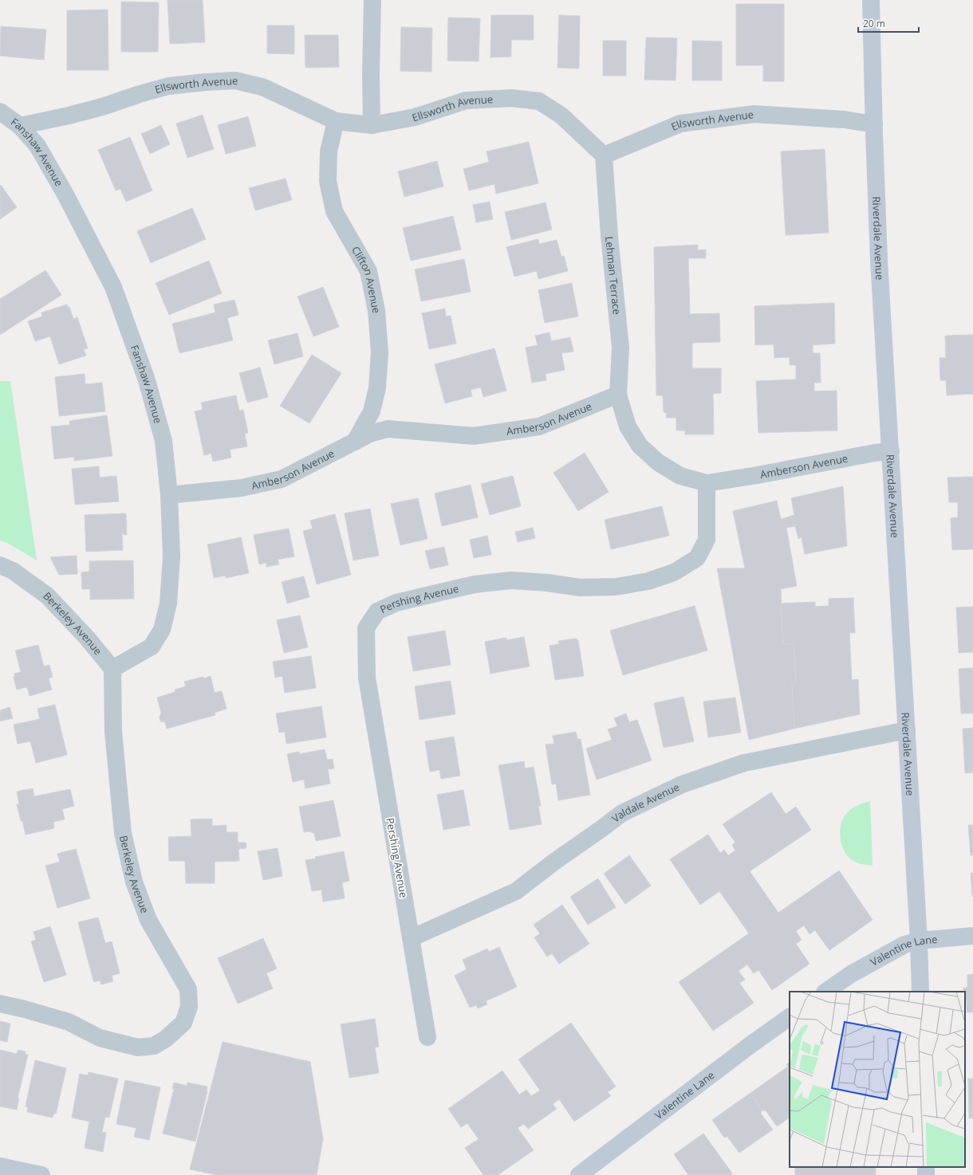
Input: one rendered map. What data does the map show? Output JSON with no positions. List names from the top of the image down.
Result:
{
  "streets": {
    "main road": ["Riverdale Avenue", "Valentine Lane"],
    "street": [
      "Ellsworth Avenue",
      "Fanshaw Avenue",
      "Lehman Terrace",
      "Clifton Avenue",
      "Amberson Avenue",
      "Pershing Avenue",
      "Berkeley Avenue",
      "Valdale Avenue"
    ]
  },
  "crossings": [
    ["Ellsworth Avenue", "Fanshaw Avenue"],
    ["Ellsworth Avenue", "Riverdale Avenue"],
    ["Ellsworth Avenue", "Lehman Terrace"],
    ["Ellsworth Avenue", "Clifton Avenue"],
    ["Fanshaw Avenue", "Amberson Avenue"],
    ["Fanshaw Avenue", "Berkeley Avenue"],
    ["Riverdale Avenue", "Amberson Avenue"],
    ["Riverdale Avenue", "Valdale Avenue"],
    ["Riverdale Avenue", "Valentine Lane"],
    ["Lehman Terrace", "Amberson Avenue"],
    ["Clifton Avenue", "Amberson Avenue"],
    ["Amberson Avenue", "Pershing Avenue"],
    ["Pershing Avenue", "Valdale Avenue"]
  ],
  "scale_bar": "20 m"
}
